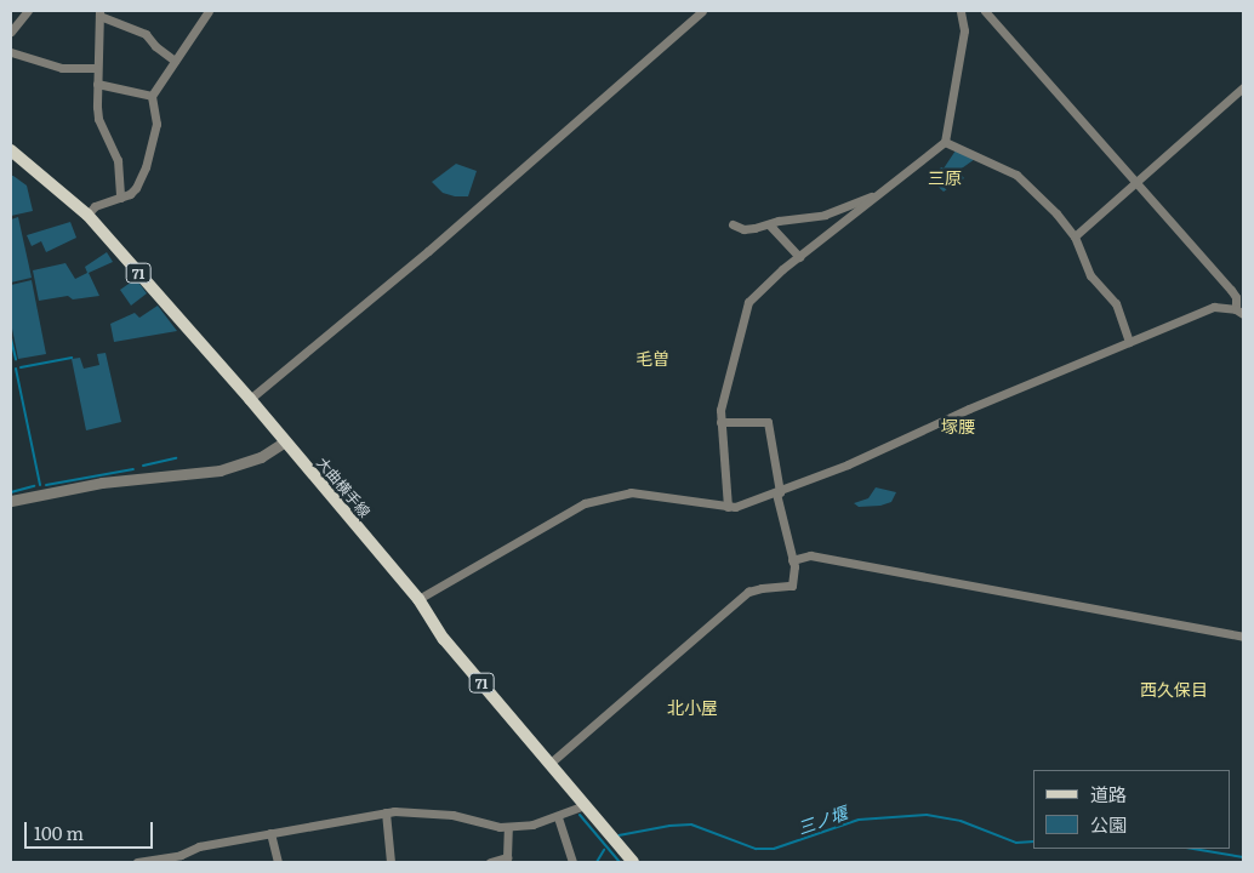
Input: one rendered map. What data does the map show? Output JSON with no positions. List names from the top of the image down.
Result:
{
  "streets": {
    "main road": ["71", "大曲横手線"]
  },
  "districts": [
    "三原",
    "毛曽",
    "塚腰",
    "西久保目",
    "北小屋"
  ],
  "water": ["三ノ堰"],
  "legend": ["道路", "公園"],
  "scale_bar": "100 m"
}
